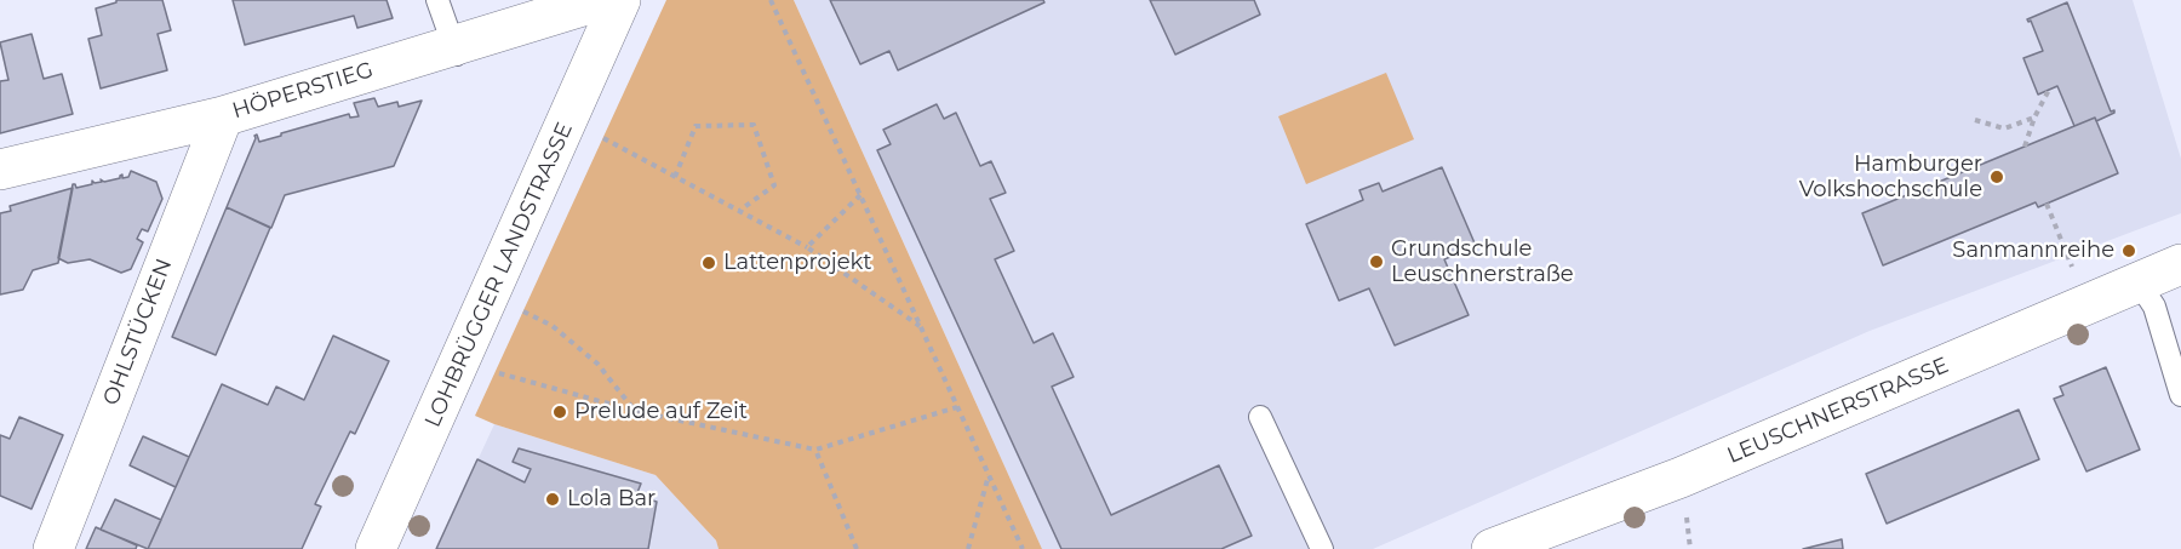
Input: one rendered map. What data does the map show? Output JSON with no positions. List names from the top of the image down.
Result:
{
  "streets": {
    "street": [
      "HÖPERSTIEG",
      "LOHBRÜGGER LANDSTRASSE",
      "OHLSTÜCKEN",
      "LEUSCHNERSTRASSE"
    ]
  },
  "crossings": [
    ["HÖPERSTIEG", "OHLSTÜCKEN"]
  ],
  "places": [
    "Hamburger Volkshochschule",
    "Sanmannreihe",
    "Grundschule Leuschnerstraße",
    "Lattenprojekt",
    "Prelude auf Zeit",
    "Lola Bar"
  ]
}
